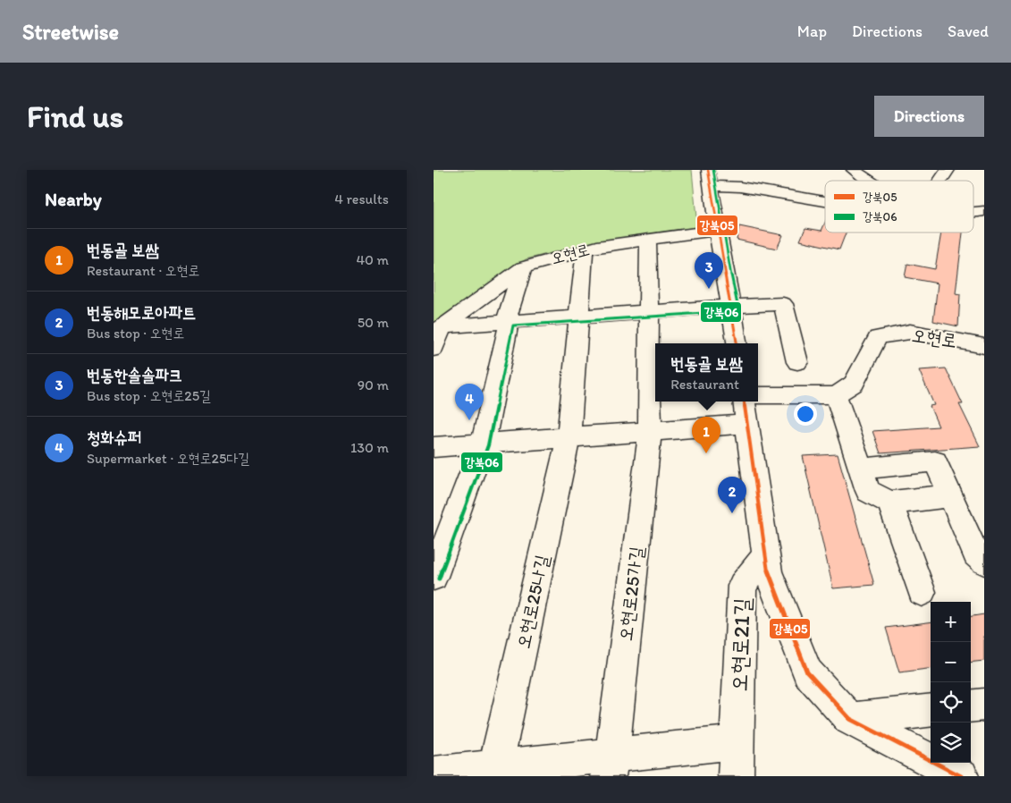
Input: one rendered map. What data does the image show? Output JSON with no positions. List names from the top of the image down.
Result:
{
  "streets": {
    "street": [
      "오현로",
      "오현로25가길",
      "오현로25나길",
      "오현로21길"
    ]
  },
  "crossings": [
    ["오현로", "오현로25가길"],
    ["오현로", "오현로25나길"]
  ],
  "lines": ["transit line 강북05", "transit line 강북06"],
  "legend": ["강북05", "강북06"],
  "page": {
    "header": "Streetwise",
    "nav": ["Map", "Directions", "Saved"],
    "buttons": "Directions",
    "title": "Find us",
    "heading": ["Nearby", "4 results"],
    "list": [
      {
        "mark": "1",
        "name": "번동골 보쌈",
        "note": "Restaurant · 오현로",
        "value": "40 m"
      },
      {
        "mark": "2",
        "name": "번동해모로아파트",
        "note": "Bus stop · 오현로",
        "value": "50 m"
      },
      {
        "mark": "3",
        "name": "번동한솔솔파크",
        "note": "Bus stop · 오현로25길",
        "value": "90 m"
      },
      {
        "mark": "4",
        "name": "청화슈퍼",
        "note": "Supermarket · 오현로25다길",
        "value": "130 m"
      }
    ],
    "pins": [
      "3",
      "4",
      "1",
      "2"
    ],
    "popup": ["번동골 보쌈", "Restaurant"],
    "map_buttons": ["+", "−"]
  }
}
